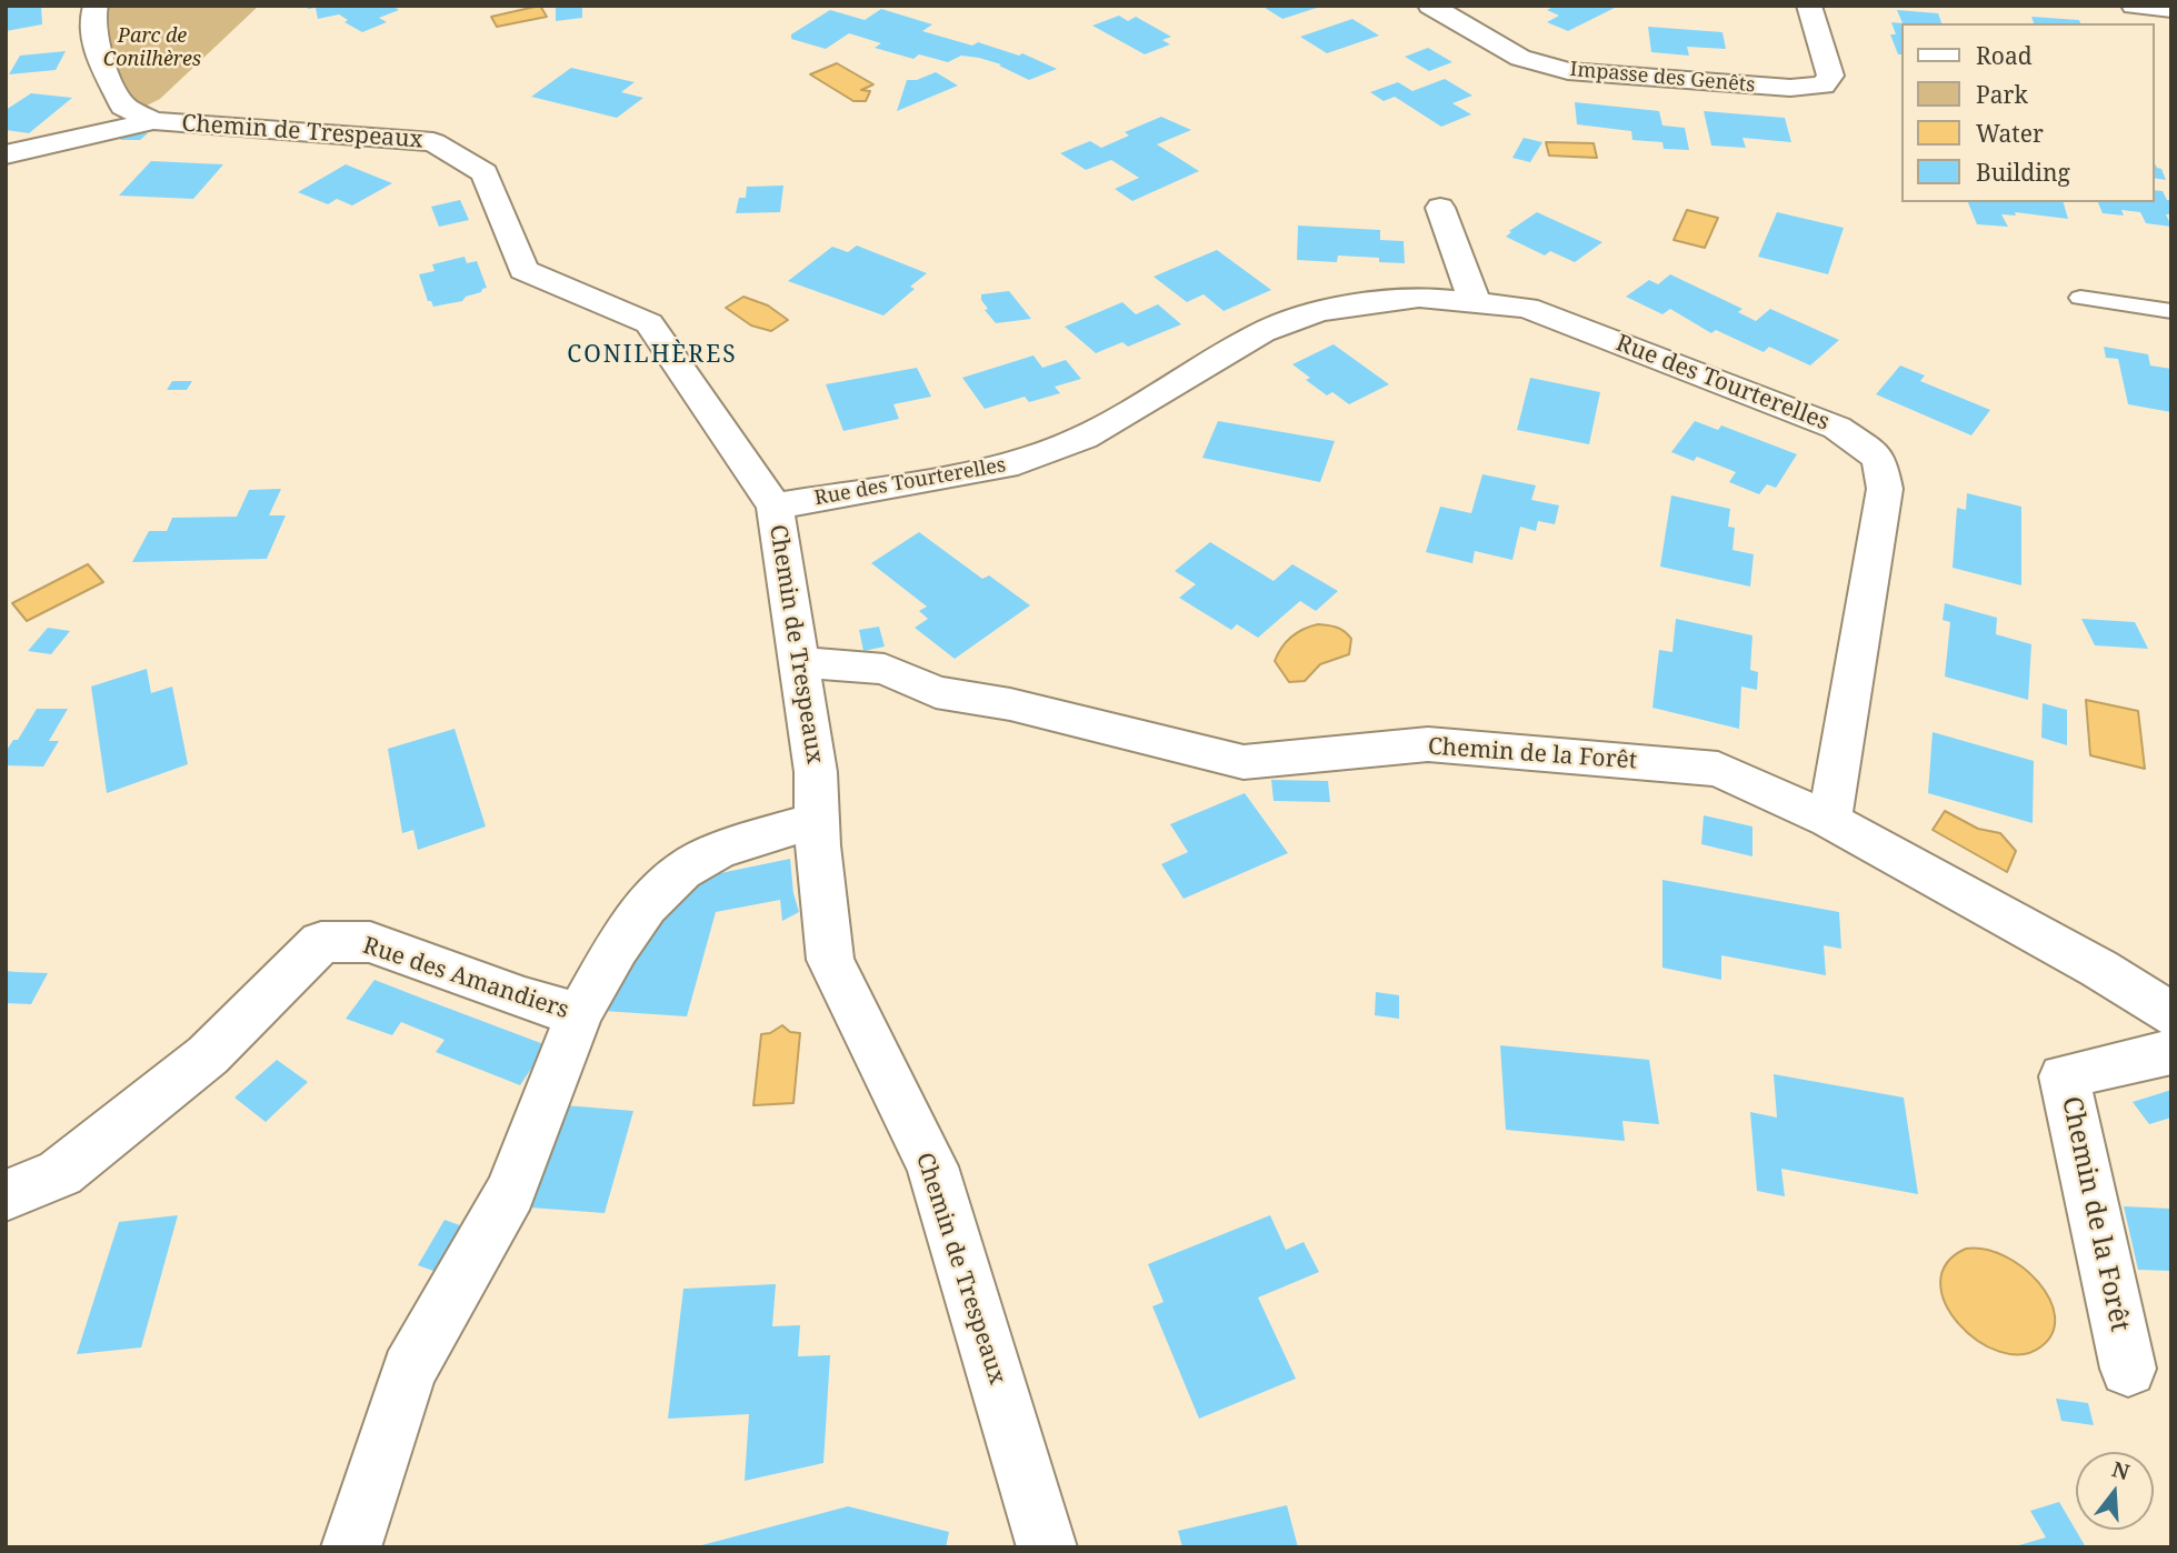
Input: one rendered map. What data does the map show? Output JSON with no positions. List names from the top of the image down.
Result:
{
  "streets": {
    "street": [
      "Impasse des Genêts",
      "Chemin de Trespeaux",
      "Rue des Tourterelles",
      "Chemin de la Forêt",
      "Rue des Amandiers"
    ]
  },
  "crossings": [
    ["Chemin de Trespeaux", "Rue des Tourterelles"],
    ["Chemin de Trespeaux", "Chemin de la Forêt"],
    ["Rue des Tourterelles", "Chemin de la Forêt"]
  ],
  "districts": ["CONILHÈRES"],
  "parks": ["Parc de Conilhères"],
  "legend": [
    "Road",
    "Park",
    "Water",
    "Building"
  ],
  "north": "top"
}
